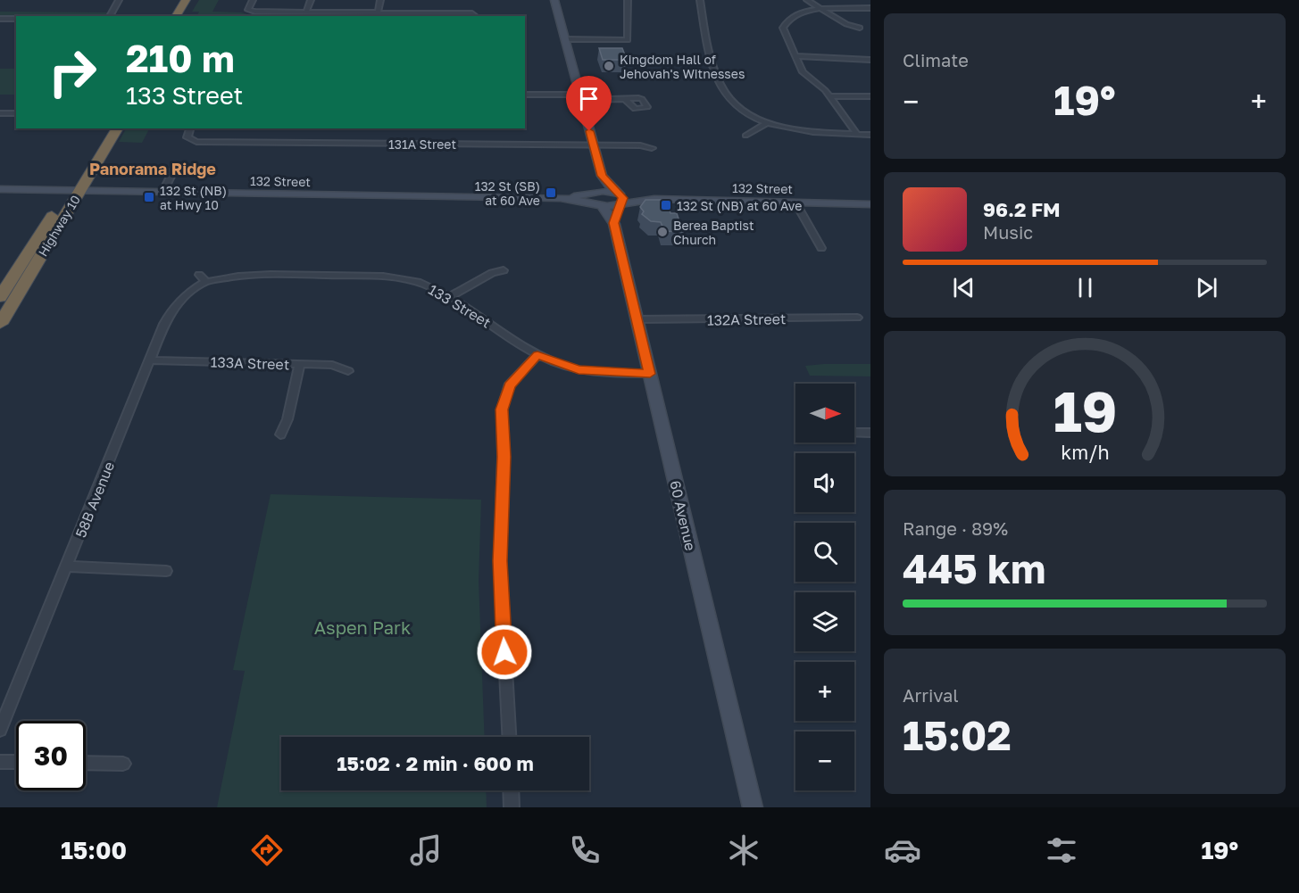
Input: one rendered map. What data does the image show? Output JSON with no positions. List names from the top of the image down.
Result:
{
  "streets": {
    "highway": ["Highway 10"],
    "street": [
      "131A Street",
      "132 Street",
      "133 Street",
      "132A Street",
      "133A Street",
      "58B Avenue",
      "60 Avenue"
    ]
  },
  "crossings": [
    ["132 Street", "Highway 10"],
    ["132 Street", "60 Avenue"],
    ["133 Street", "58B Avenue"],
    ["133 Street", "60 Avenue"],
    ["132A Street", "60 Avenue"],
    ["133A Street", "58B Avenue"]
  ],
  "districts": ["Panorama Ridge"],
  "parks": ["Aspen Park"],
  "places": {
    "other": ["Kingdom Hall of Jehovah's Witnesses", "Berea Baptist Church"],
    "transit": ["132 St (SB) at 60 Ave", "132 St (NB) at Hwy 10", "132 St (NB) at 60 Ave"]
  },
  "north": "right",
  "page": {
    "tile": [
      "Climate",
      ["Range · 89%", "445 km"],
      ["Arrival", "15:02"]
    ],
    "turn": ["210 m", "133 Street"],
    "heat": ["−", "19°", "+"],
    "song": ["96.2 FM", "Music"],
    "map_buttons": ["+", "−"],
    "limit": "30",
    "trip": "15:02 · 2 min · 600 m",
    "tabs": ["15:00", "19°"],
    "gauge": ["19", "km/h"]
  }
}
